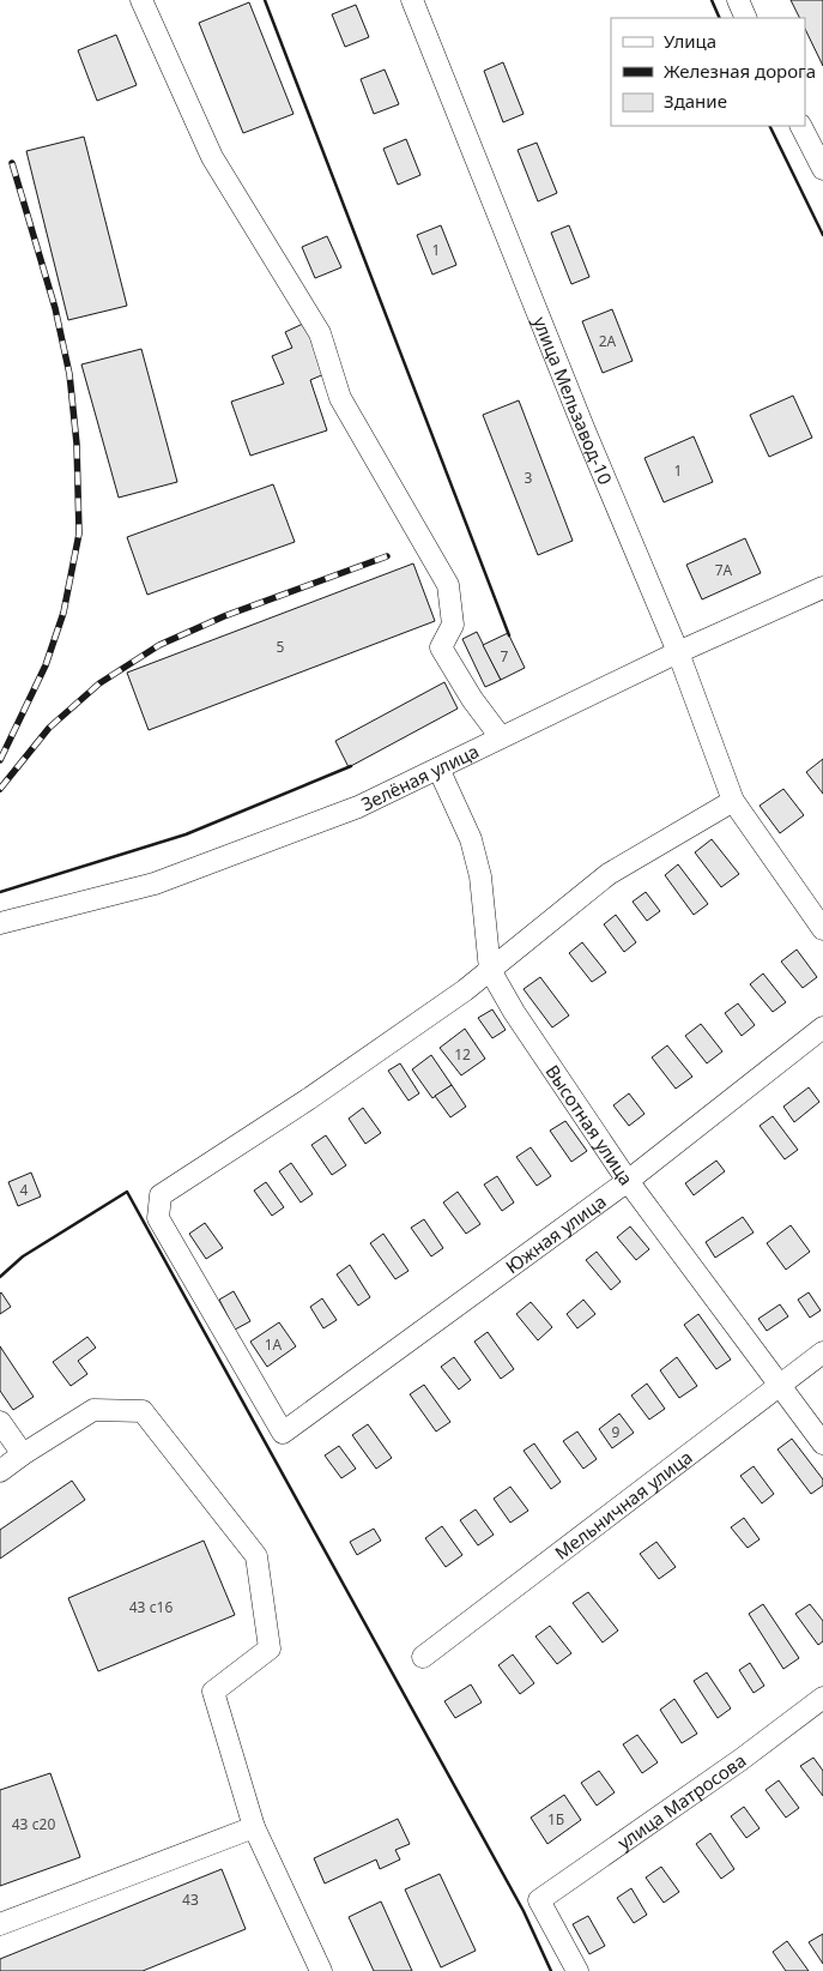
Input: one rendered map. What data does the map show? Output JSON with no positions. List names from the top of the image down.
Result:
{
  "streets": {
    "street": [
      "улица Мельзавод-10",
      "Зелёная улица",
      "Высотная улица",
      "Южная улица",
      "Мельничная улица",
      "улица Матросова"
    ]
  },
  "crossings": [
    ["улица Мельзавод-10", "Зелёная улица"],
    ["Зелёная улица", "Высотная улица"],
    ["Высотная улица", "Южная улица"],
    ["Высотная улица", "Мельничная улица"]
  ],
  "house_numbers": [
    "1",
    "2А",
    "1",
    "3",
    "7А",
    "5",
    "7",
    "12",
    "4",
    "1А",
    "9",
    "4З с16",
    "1Б",
    "4З с20",
    "4З"
  ],
  "legend": ["Улица", "Железная дорога", "Здание"]
}
